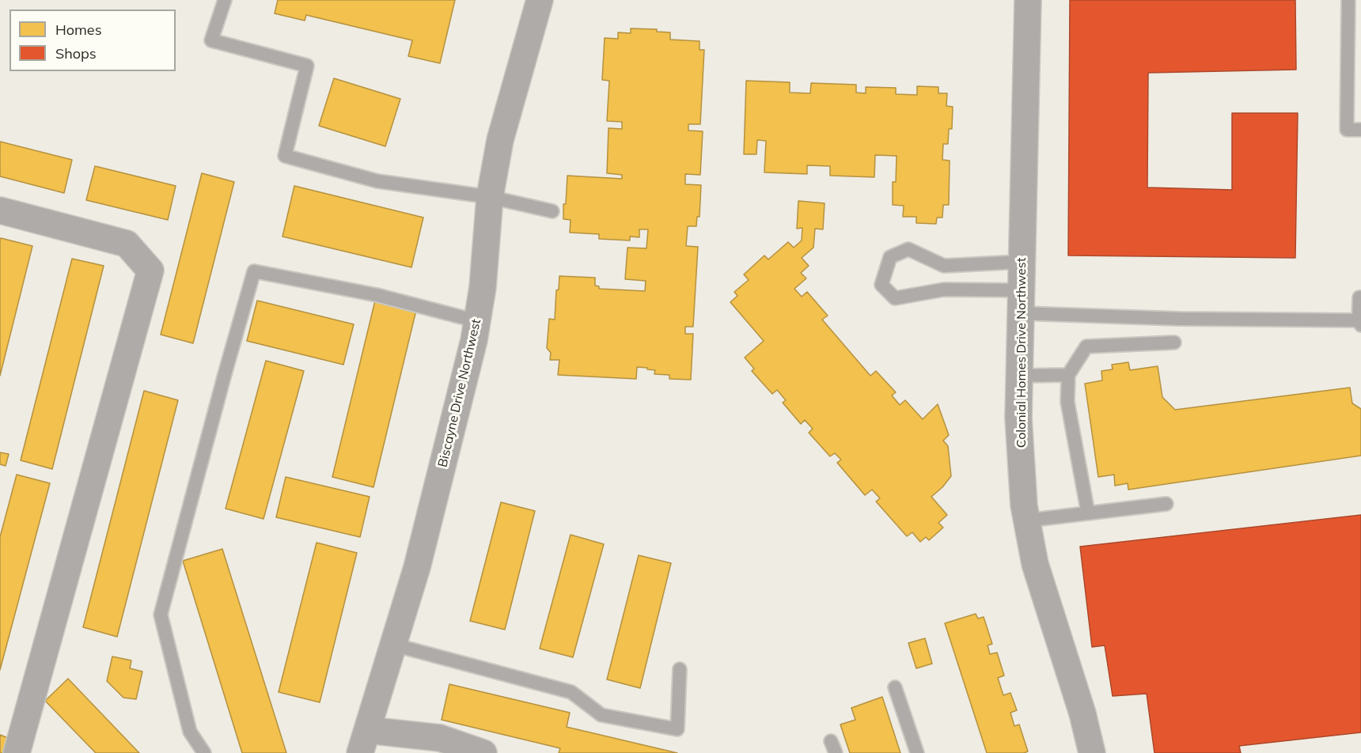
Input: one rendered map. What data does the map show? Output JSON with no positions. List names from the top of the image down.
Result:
{
  "streets": {
    "street": ["Colonial Homes Drive Northwest", "Biscayne Drive Northwest"]
  },
  "legend": ["Homes", "Shops"]
}
